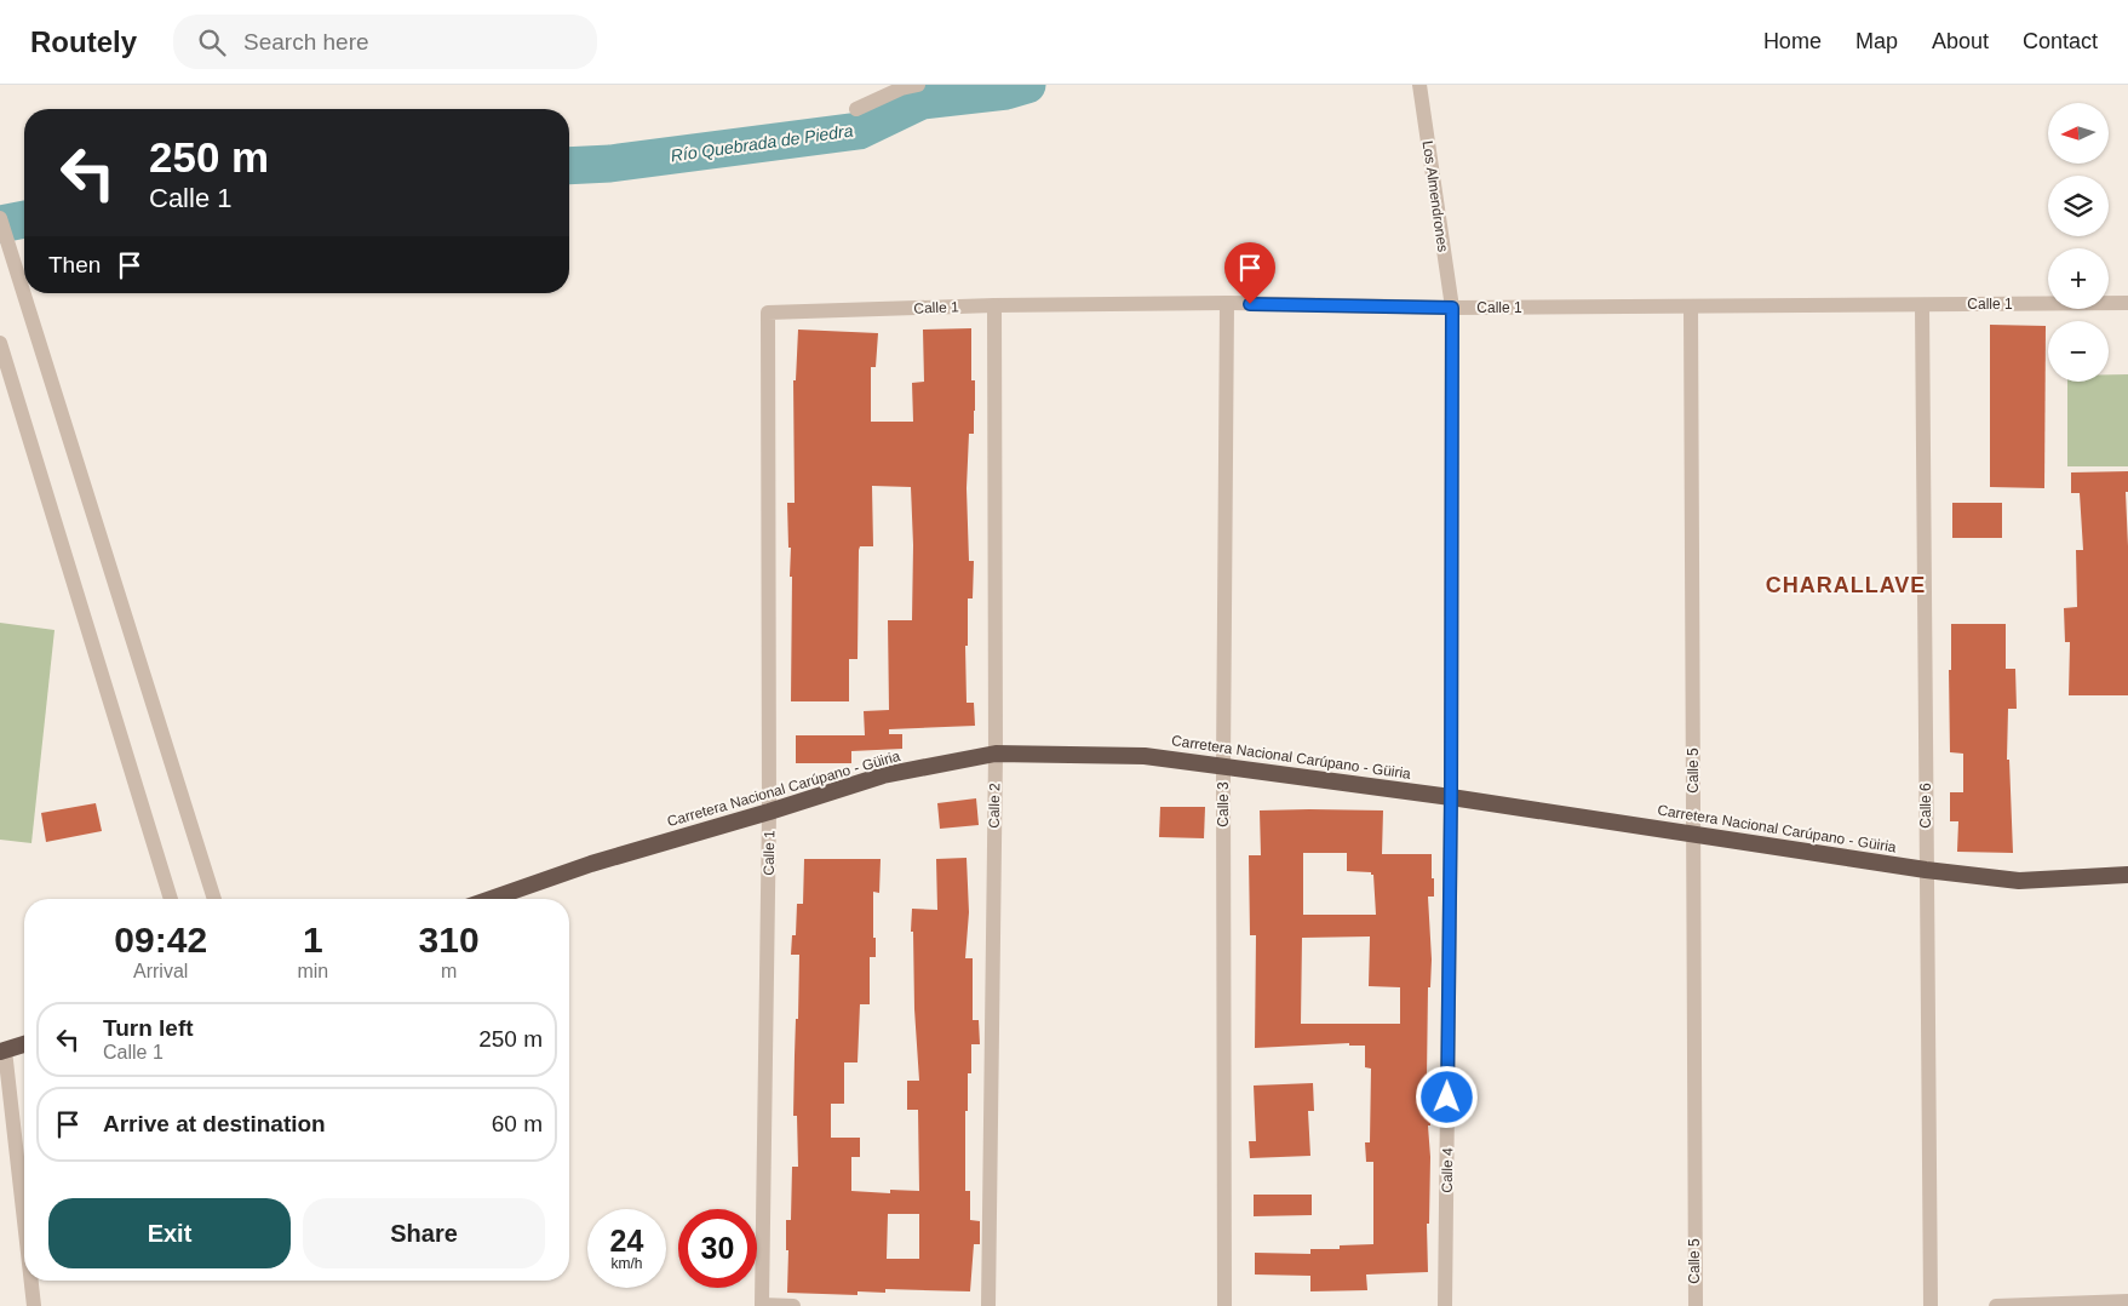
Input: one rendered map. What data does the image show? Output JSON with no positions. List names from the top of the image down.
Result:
{
  "streets": {
    "highway": ["Carretera Nacional Carúpano - Güiria"],
    "street": [
      "Los Almendrones",
      "Calle 1",
      "Calle 5",
      "Calle 3",
      "Calle 2",
      "Calle 6",
      "Calle 4"
    ]
  },
  "crossings": [
    ["Los Almendrones", "Calle 1"],
    ["Los Almendrones", "Calle 4"],
    ["Calle 1", "Carretera Nacional Carúpano - Güiria"],
    ["Calle 1", "Calle 5"],
    ["Calle 1", "Calle 3"],
    ["Calle 1", "Calle 2"],
    ["Calle 1", "Calle 6"],
    ["Calle 1", "Calle 4"],
    ["Carretera Nacional Carúpano - Güiria", "Calle 5"],
    ["Carretera Nacional Carúpano - Güiria", "Calle 3"],
    ["Carretera Nacional Carúpano - Güiria", "Calle 2"],
    ["Carretera Nacional Carúpano - Güiria", "Calle 6"],
    ["Carretera Nacional Carúpano - Güiria", "Calle 4"]
  ],
  "districts": ["CHARALLAVE"],
  "water": ["Río Quebrada de Piedra"],
  "north": "left",
  "page": {
    "header": "Routely",
    "search": "Search here",
    "nav": [
      "Home",
      "Map",
      "About",
      "Contact"
    ],
    "map_buttons": ["+", "−"],
    "turn": ["250 m", "Calle 1"],
    "then": "Then",
    "eta": [
      "09:42",
      "Arrival",
      "1",
      "min",
      "310",
      "m"
    ],
    "list": [
      {
        "name": "Turn left",
        "note": "Calle 1",
        "value": "250 m"
      },
      {
        "name": "Arrive at destination",
        "value": "60 m"
      }
    ],
    "buttons": ["Exit", "Share"],
    "speed": "24 km/h",
    "limit": "30"
  }
}
